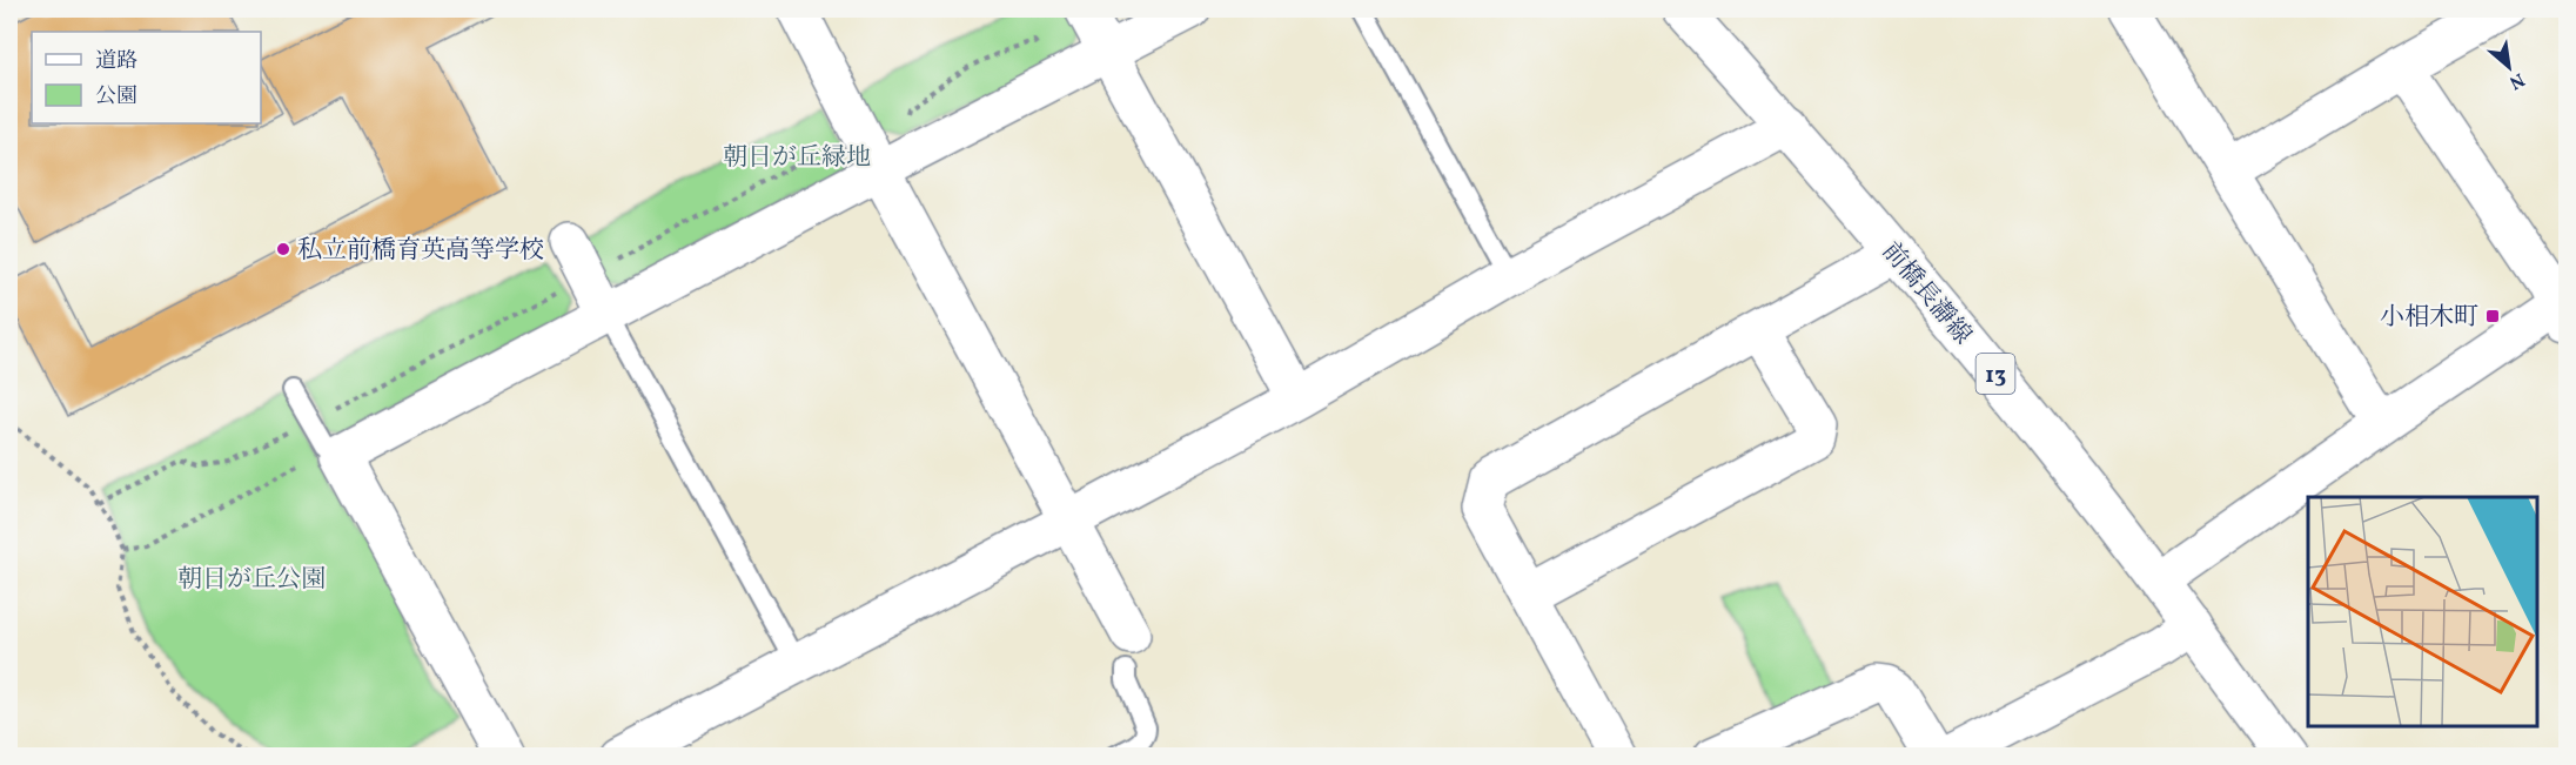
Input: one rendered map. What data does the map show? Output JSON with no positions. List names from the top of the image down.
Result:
{
  "streets": {
    "street": ["前橋長瀞線", "13"]
  },
  "parks": ["朝日が丘緑地", "朝日が丘公園"],
  "places": {
    "other": ["私立前橋育英高等学校"],
    "transit": ["小相木町"]
  },
  "legend": ["道路", "公園"],
  "north": "bottom right"
}
